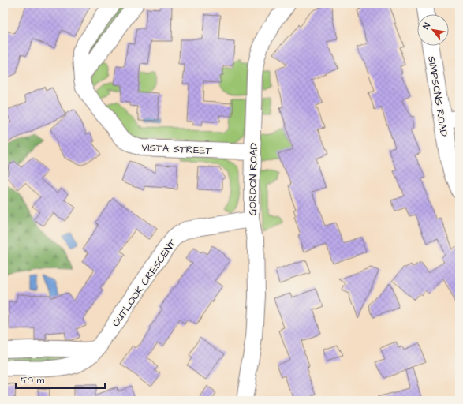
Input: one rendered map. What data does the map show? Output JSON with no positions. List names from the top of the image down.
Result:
{
  "streets": {
    "main road": ["SIMPSONS ROAD"],
    "street": ["VISTA STREET", "GORDON ROAD", "OUTLOOK CRESCENT"]
  },
  "crossings": [
    ["VISTA STREET", "GORDON ROAD"],
    ["GORDON ROAD", "OUTLOOK CRESCENT"]
  ],
  "scale_bar": "50 m",
  "north": "top left"
}
